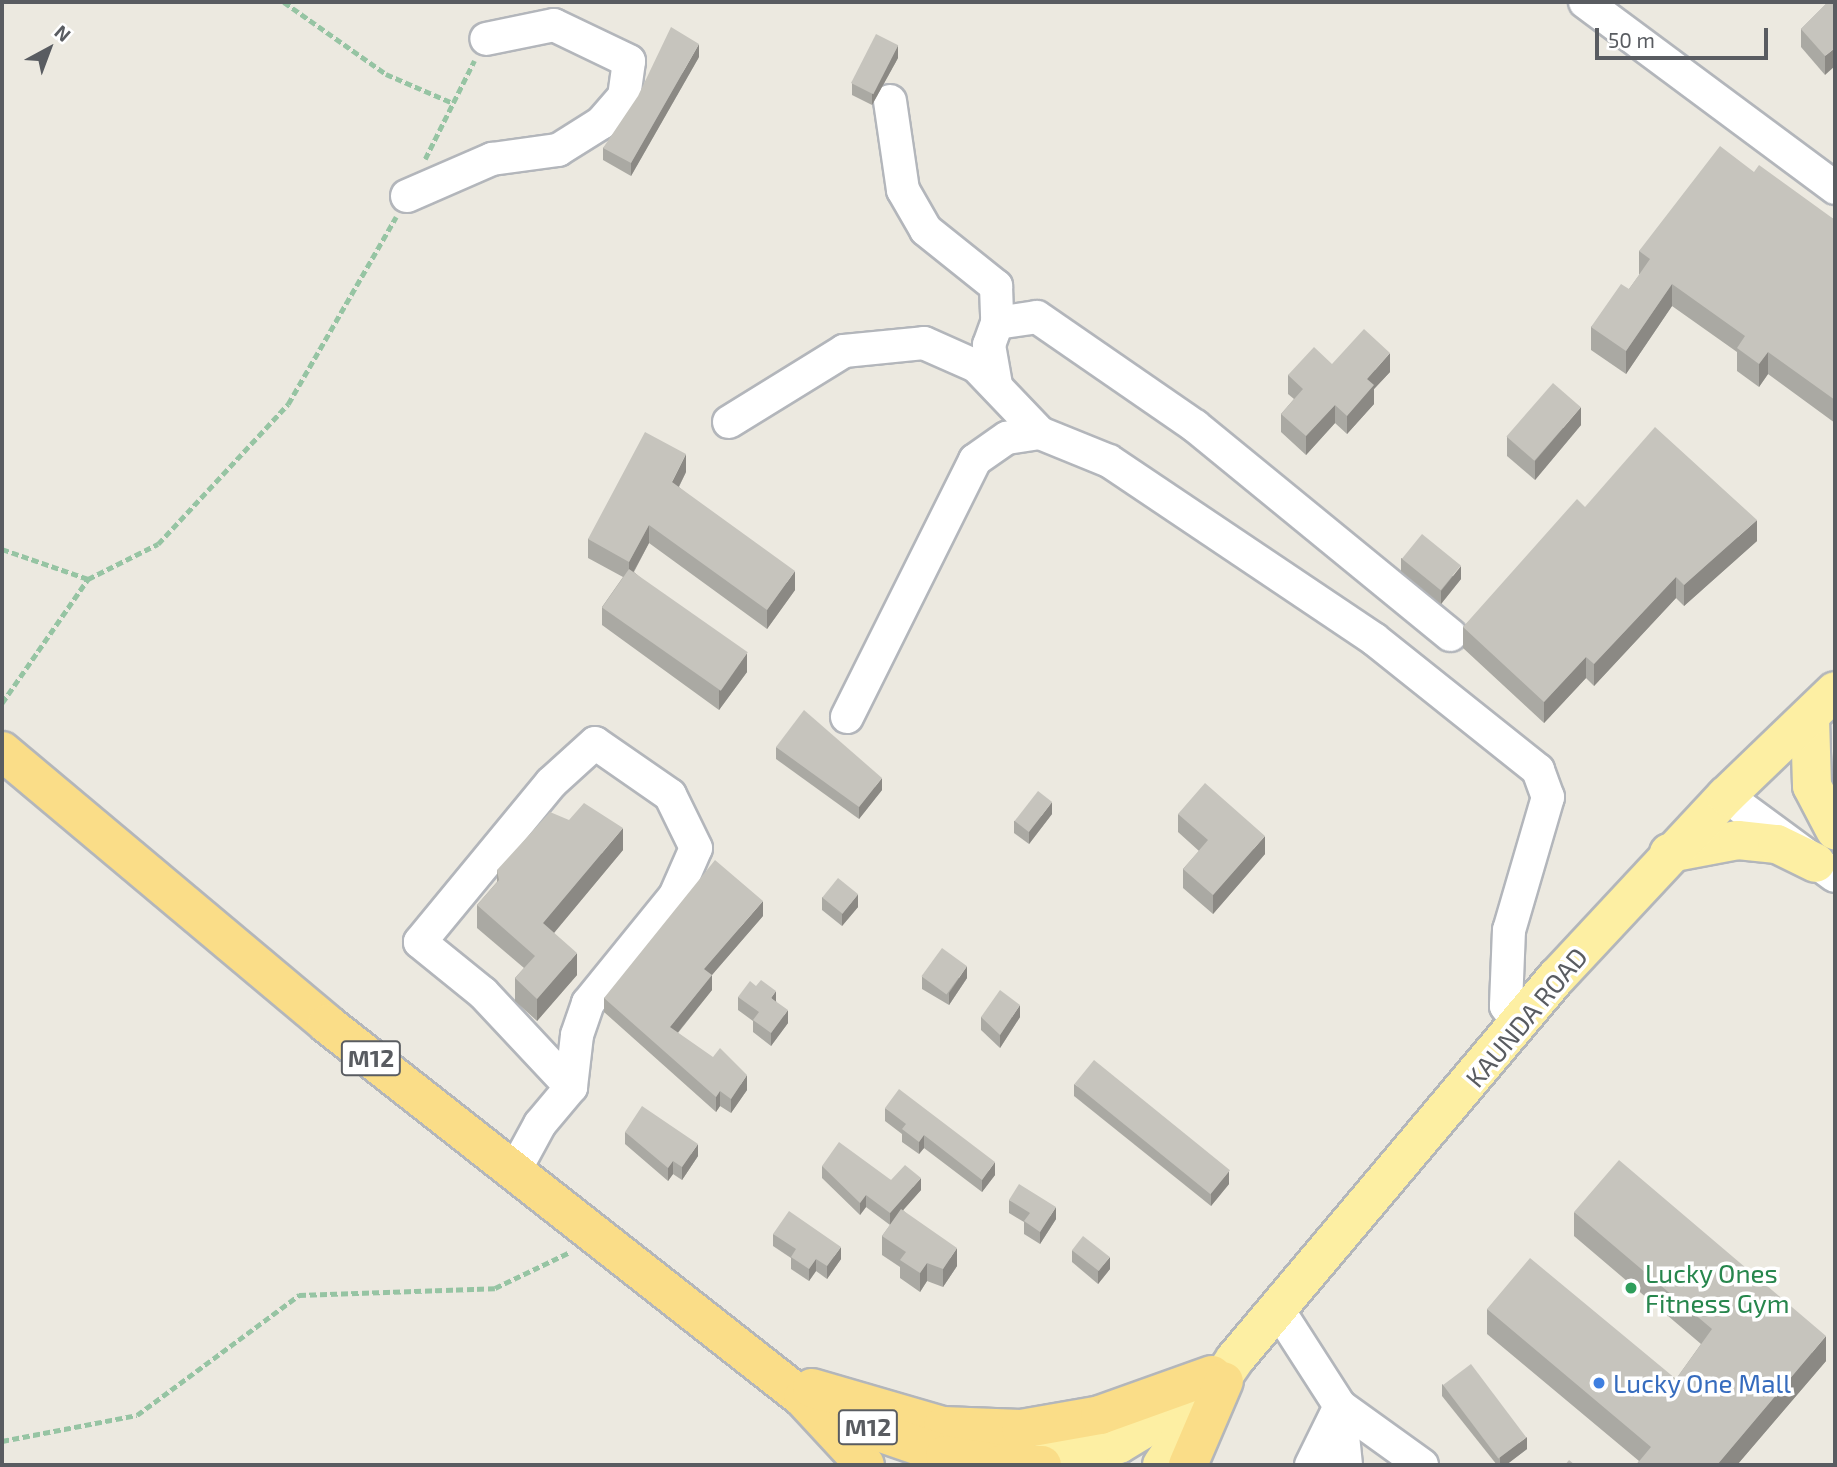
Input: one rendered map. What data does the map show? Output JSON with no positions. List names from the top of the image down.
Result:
{
  "streets": {
    "highway": ["M12"],
    "main road": ["KAUNDA ROAD"]
  },
  "crossings": [
    ["KAUNDA ROAD", "M12"]
  ],
  "places": ["Lucky Ones Fitness Gym", "Lucky One Mall"],
  "scale_bar": "50 m",
  "north": "top right"
}
